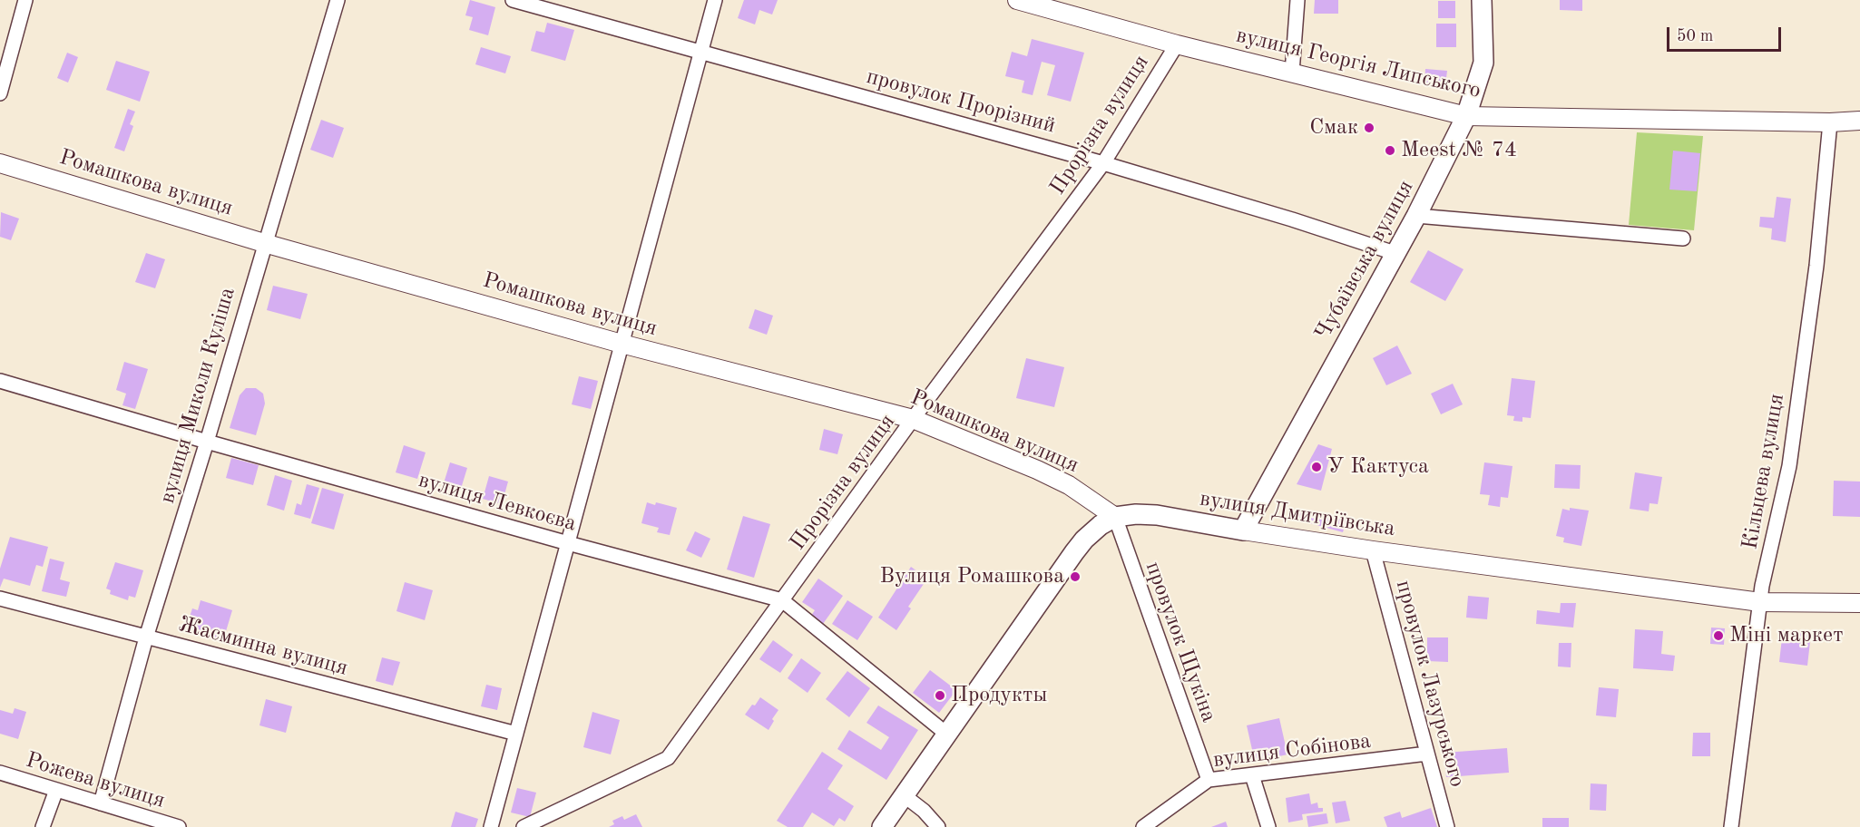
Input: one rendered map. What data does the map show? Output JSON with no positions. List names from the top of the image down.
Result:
{
  "streets": {
    "main road": ["Чубаївська вулиця", "вулиця Дмитріївська"],
    "street": [
      "вулиця Георгія Липського",
      "провулок Прорізний",
      "Прорізна вулиця",
      "Ромашкова вулиця",
      "вулиця Миколи Куліша",
      "Кільцева вулиця",
      "вулиця Левкоєва",
      "провулок Щукіна",
      "Жасминна вулиця",
      "провулок Лазурського",
      "вулиця Собінова",
      "Рожева вулиця"
    ]
  },
  "crossings": [
    ["вулиця Георгія Липського", "Прорізна вулиця"],
    ["вулиця Георгія Липського", "Чубаївська вулиця"],
    ["вулиця Георгія Липського", "Кільцева вулиця"],
    ["провулок Прорізний", "Прорізна вулиця"],
    ["провулок Прорізний", "Чубаївська вулиця"],
    ["Прорізна вулиця", "Ромашкова вулиця"],
    ["Прорізна вулиця", "вулиця Левкоєва"],
    ["Ромашкова вулиця", "вулиця Миколи Куліша"],
    ["Ромашкова вулиця", "вулиця Дмитріївська"],
    ["Ромашкова вулиця", "провулок Щукіна"],
    ["Чубаївська вулиця", "вулиця Дмитріївська"],
    ["вулиця Миколи Куліша", "вулиця Левкоєва"],
    ["вулиця Миколи Куліша", "Жасминна вулиця"],
    ["вулиця Миколи Куліша", "Рожева вулиця"],
    ["Кільцева вулиця", "вулиця Дмитріївська"],
    ["вулиця Левкоєва", "вулиця Дмитріївська"],
    ["вулиця Дмитріївська", "провулок Щукіна"],
    ["вулиця Дмитріївська", "провулок Лазурського"],
    ["провулок Щукіна", "вулиця Собінова"],
    ["провулок Лазурського", "вулиця Собінова"]
  ],
  "places": [
    "Смак",
    "Meest № 74",
    "У Кактуса",
    "Вулиця Ромашкова",
    "Міні маркет",
    "Продукты"
  ],
  "scale_bar": "50 m"
}
